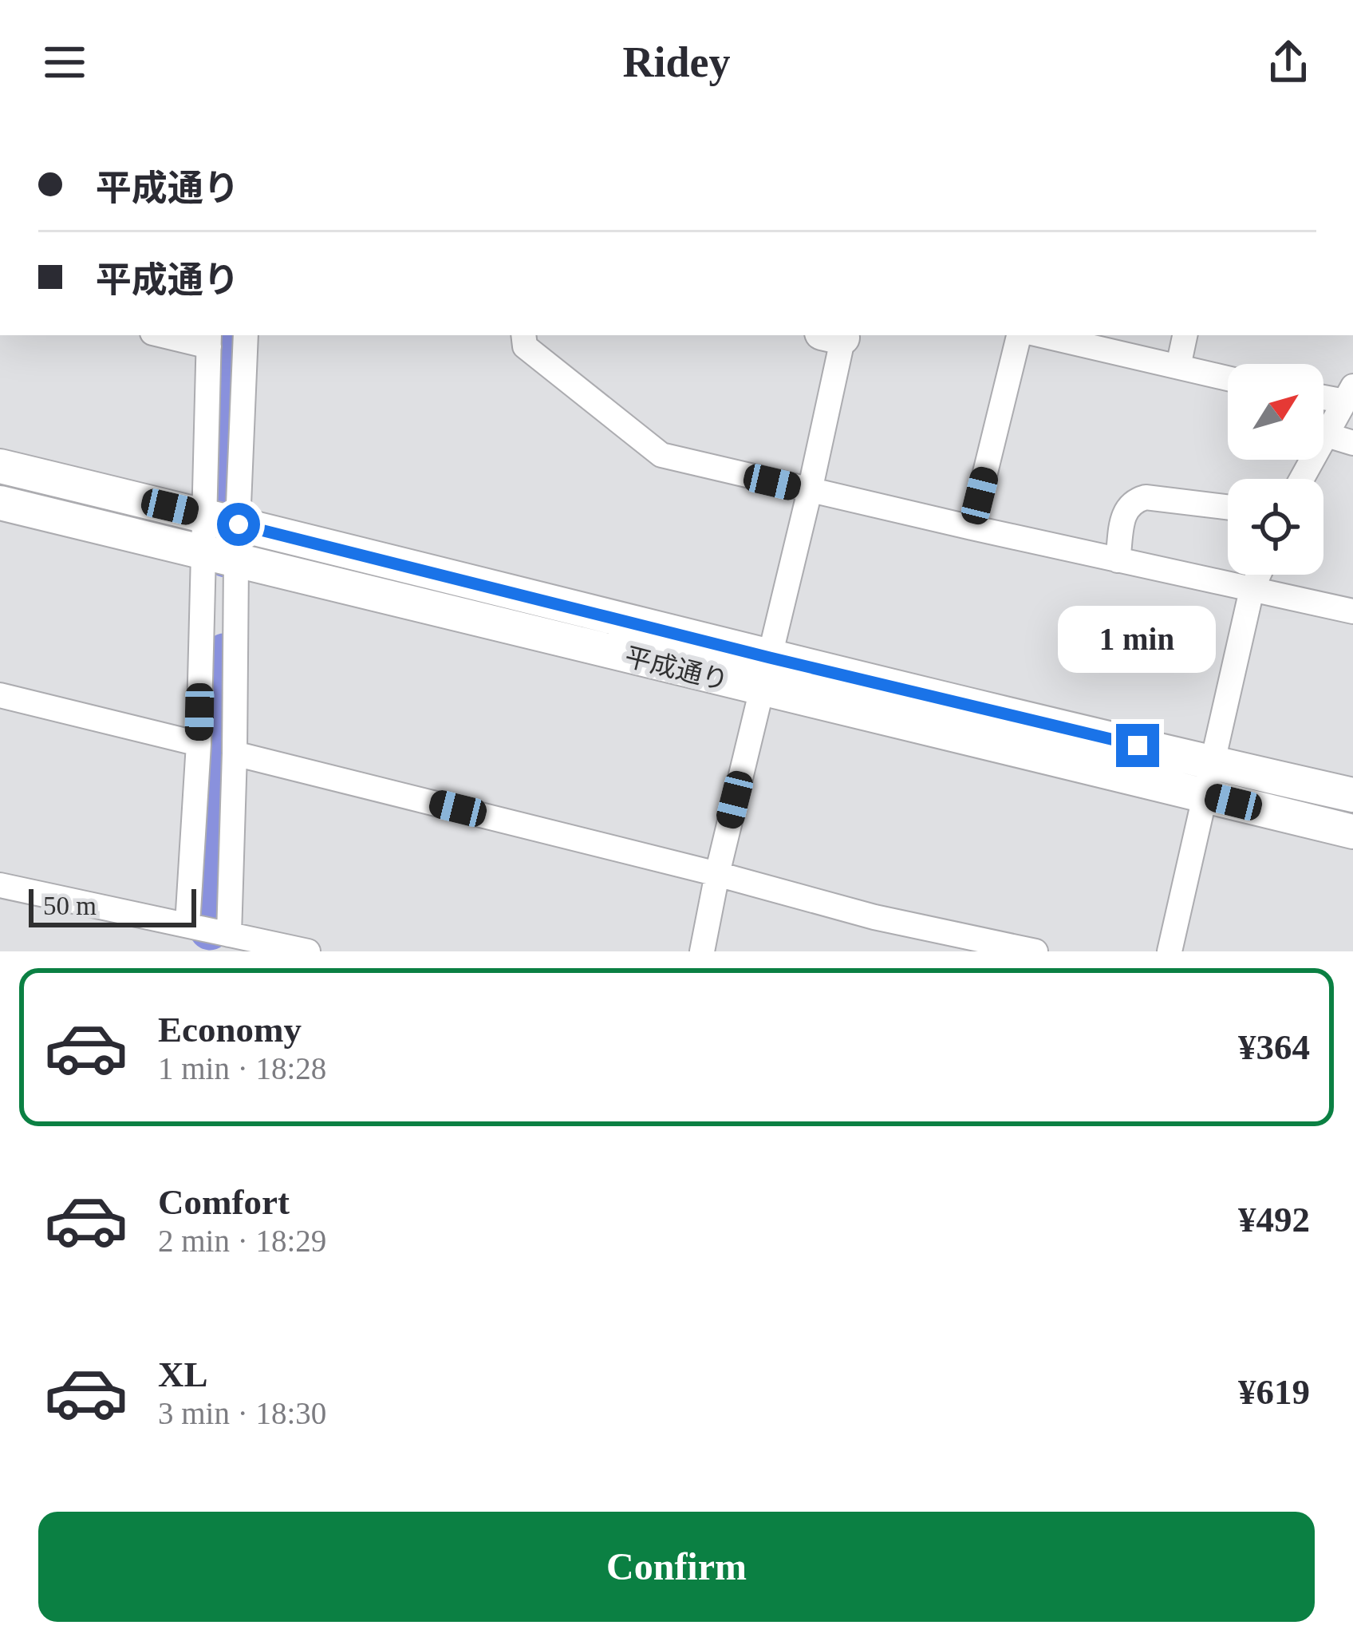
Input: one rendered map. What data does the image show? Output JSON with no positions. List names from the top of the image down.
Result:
{
  "streets": {
    "street": ["平成通り"]
  },
  "scale_bar": "50 m",
  "north": "top right",
  "page": {
    "header": "Ridey",
    "banner": ["平成通り", "平成通り"],
    "bubble": "1 min",
    "scale": "50 m",
    "list": [
      {
        "name": "Economy",
        "note": "1 min · 18:28",
        "value": "¥364"
      },
      {
        "name": "Comfort",
        "note": "2 min · 18:29",
        "value": "¥492"
      },
      {
        "name": "XL",
        "note": "3 min · 18:30",
        "value": "¥619"
      }
    ],
    "buttons": "Confirm"
  }
}
